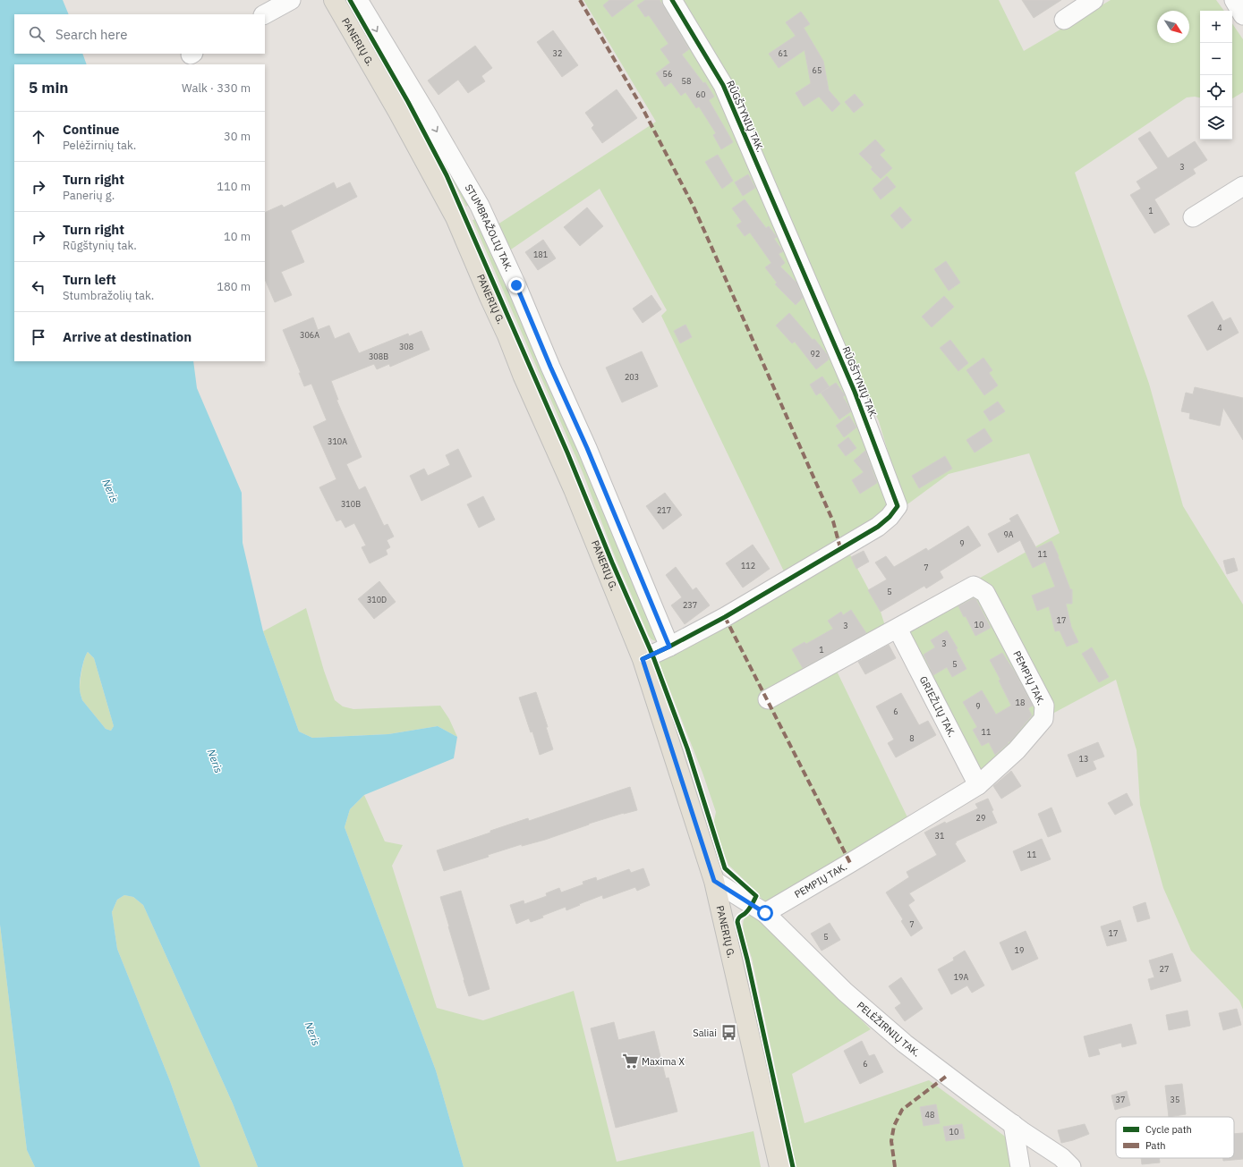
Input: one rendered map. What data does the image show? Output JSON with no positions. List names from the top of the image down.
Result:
{
  "streets": {
    "main road": ["PANERIŲ G."],
    "street": [
      "RŪGŠTYNIŲ TAK.",
      "STUMBRAŽOLIŲ TAK.",
      "PEMPIŲ TAK.",
      "GRIEŽLIŲ TAK.",
      "PELĖŽIRNIŲ TAK."
    ]
  },
  "crossings": [
    ["PANERIŲ G.", "RŪGŠTYNIŲ TAK."],
    ["PANERIŲ G.", "PELĖŽIRNIŲ TAK."],
    ["RŪGŠTYNIŲ TAK.", "STUMBRAŽOLIŲ TAK."],
    ["PEMPIŲ TAK.", "GRIEŽLIŲ TAK."],
    ["PEMPIŲ TAK.", "PELĖŽIRNIŲ TAK."]
  ],
  "one_way": ["STUMBRAŽOLIŲ TAK."],
  "water": ["Neris"],
  "places": {
    "bus stop": ["Saliai"],
    "supermarket": ["Maxima X"]
  },
  "house_numbers": [
    "32",
    "61",
    "65",
    "56",
    "58",
    "60",
    "3",
    "1",
    "181",
    "4",
    "306A",
    "308",
    "92",
    "308B",
    "203",
    "310A",
    "310B",
    "217",
    "9A",
    "9",
    "11",
    "112",
    "7",
    "5",
    "310D",
    "237",
    "17",
    "10",
    "3",
    "3",
    "1",
    "5",
    "18",
    "9",
    "6",
    "11",
    "8",
    "13",
    "29",
    "31",
    "11",
    "7",
    "17",
    "5",
    "19",
    "27",
    "19A",
    "6",
    "37",
    "35",
    "48",
    "10"
  ],
  "legend": ["Cycle path", "Path"],
  "north": "bottom right",
  "page": {
    "map_buttons": ["+", "−"],
    "search": "Search here",
    "heading": ["5 min", "Walk · 330 m"],
    "list": [
      ["Continue", "Pelėžirnių tak.", "30 m"],
      ["Turn right", "Panerių g.", "110 m"],
      ["Turn right", "Rūgštynių tak.", "10 m"],
      ["Turn left", "Stumbražolių tak.", "180 m"],
      "Arrive at destination"
    ]
  }
}
